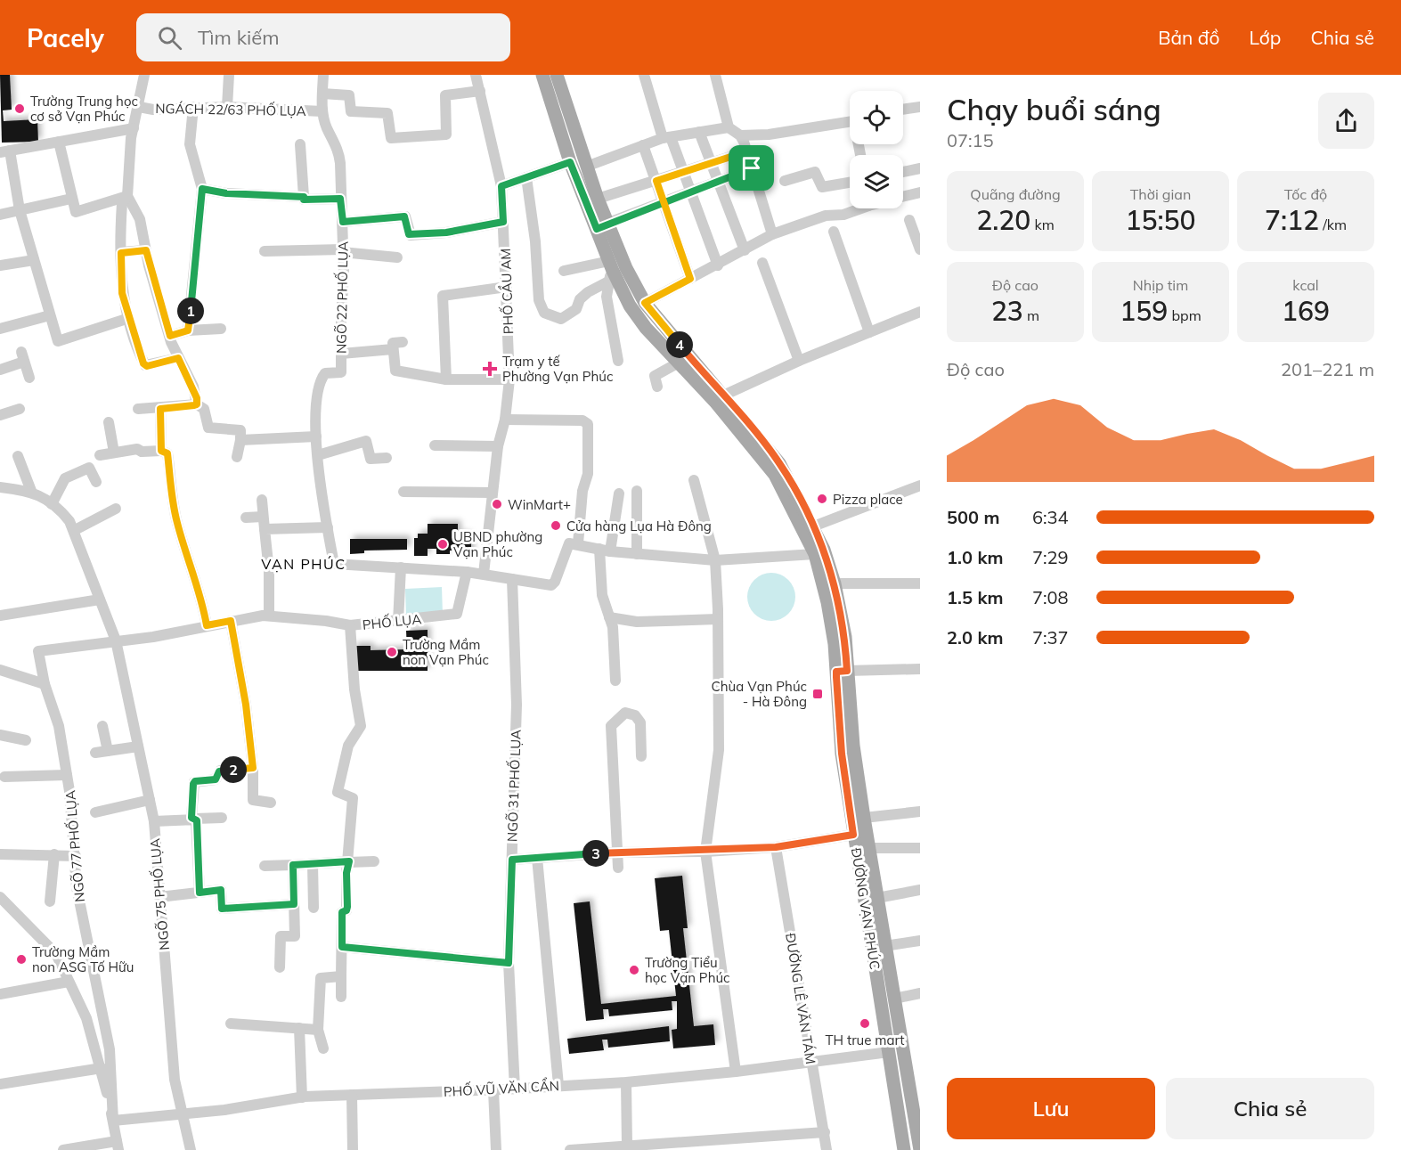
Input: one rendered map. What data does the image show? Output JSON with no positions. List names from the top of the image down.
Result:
{
  "streets": {
    "main road": ["ĐƯỜNG VẠN PHÚC"],
    "street": [
      "NGÁCH 22/63 PHỐ LỤA",
      "PHỐ CẦU AM",
      "NGÕ 22 PHỐ LỤA",
      "PHỐ LỤA",
      "NGÕ 31 PHỐ LỤA",
      "NGÕ 77 PHỐ LỤA",
      "NGÕ 75 PHỐ LỤA",
      "ĐƯỜNG LÊ VĂN TÁM",
      "PHỐ VŨ VĂN CẨN"
    ]
  },
  "crossings": [
    ["NGÁCH 22/63 PHỐ LỤA", "NGÕ 22 PHỐ LỤA"],
    ["NGÕ 22 PHỐ LỤA", "PHỐ LỤA"],
    ["PHỐ LỤA", "NGÕ 77 PHỐ LỤA"],
    ["PHỐ LỤA", "NGÕ 75 PHỐ LỤA"],
    ["NGÕ 31 PHỐ LỤA", "PHỐ VŨ VĂN CẨN"],
    ["NGÕ 77 PHỐ LỤA", "NGÕ 75 PHỐ LỤA"],
    ["NGÕ 77 PHỐ LỤA", "PHỐ VŨ VĂN CẨN"],
    ["NGÕ 75 PHỐ LỤA", "PHỐ VŨ VĂN CẨN"],
    ["ĐƯỜNG VẠN PHÚC", "PHỐ VŨ VĂN CẨN"],
    ["ĐƯỜNG LÊ VĂN TÁM", "PHỐ VŨ VĂN CẨN"]
  ],
  "districts": ["VẠN PHÚC"],
  "places": {
    "other": [
      "Trường Trung học cơ sở Vạn Phúc",
      "Pizza place",
      "WinMart+",
      "Cửa hàng Lụa Hà Đông",
      "UBND phường Vạn Phúc",
      "Trường Mầm non Vạn Phúc",
      "Trường Mầm non ASG Tố Hữu",
      "Trường Tiểu học Vạn Phúc",
      "TH true mart"
    ],
    "health": ["Trạm y tế Phường Vạn Phúc"],
    "transit": ["Chùa Vạn Phúc - Hà Đông"]
  },
  "page": {
    "header": "Pacely",
    "search": "Tìm kiếm",
    "nav": ["Bản đồ", "Lớp", "Chia sẻ"],
    "heading": ["Chạy buổi sáng", "07:15"],
    "stats": [
      ["Quãng đường", "2.20 km"],
      ["Thời gian", "15:50"],
      ["Tốc độ", "7:12 /km"],
      ["Độ cao", "23 m"],
      ["Nhịp tim", "159 bpm"],
      ["kcal", "169"]
    ],
    "pins": [
      "1",
      "4",
      "2",
      "3"
    ],
    "chart": ["Độ cao", "201–221 m"],
    "list": [
      {
        "name": "500 m",
        "note": "6:34"
      },
      {
        "name": "1.0 km",
        "note": "7:29"
      },
      {
        "name": "1.5 km",
        "note": "7:08"
      },
      {
        "name": "2.0 km",
        "note": "7:37"
      }
    ],
    "buttons": ["Lưu", "Chia sẻ"]
  }
}
